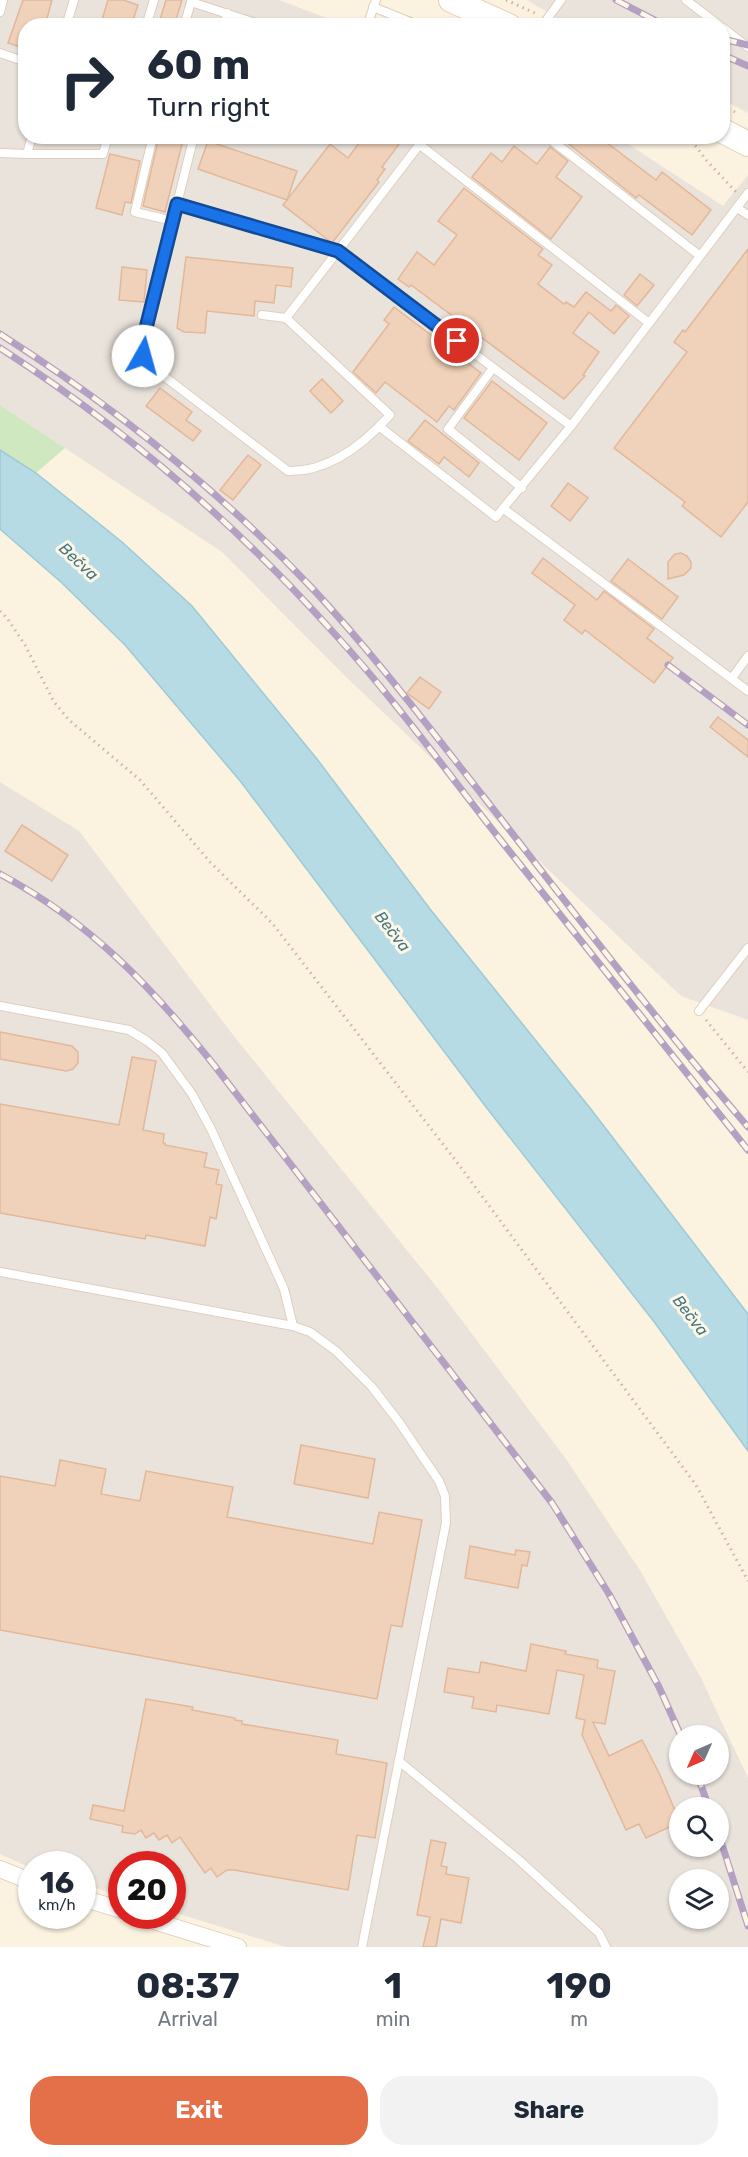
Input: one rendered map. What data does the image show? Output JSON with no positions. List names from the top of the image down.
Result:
{
  "water": ["Bečva"],
  "north": "bottom left",
  "page": {
    "turn": ["60 m", "Turn right"],
    "speed": "16 km/h",
    "limit": "20",
    "eta": [
      "08:37",
      "Arrival",
      "1",
      "min",
      "190",
      "m"
    ],
    "buttons": ["Exit", "Share"]
  }
}
